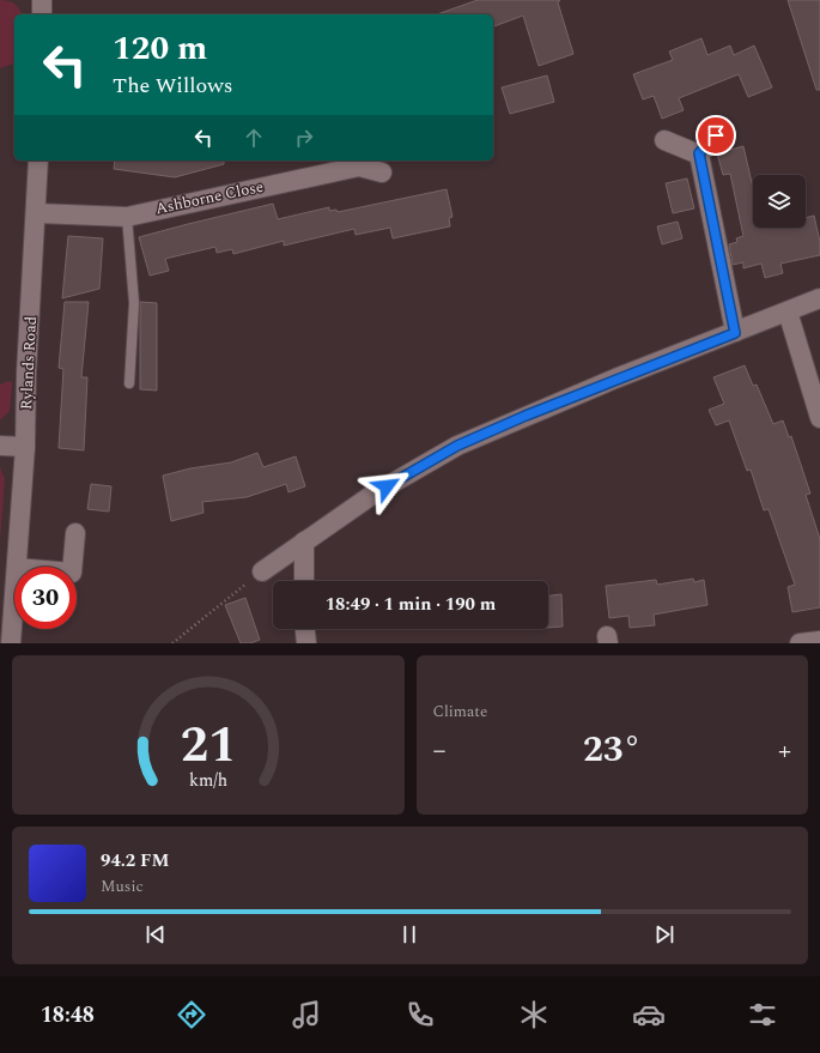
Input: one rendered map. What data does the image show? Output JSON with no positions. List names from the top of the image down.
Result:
{
  "streets": {
    "street": ["Ashborne Close", "Rylands Road"]
  },
  "crossings": [
    ["Ashborne Close", "Rylands Road"]
  ],
  "page": {
    "turn": ["120 m", "The Willows"],
    "limit": "30",
    "trip": "18:49 · 1 min · 190 m",
    "tile": "Climate",
    "heat": ["−", "23°", "+"],
    "song": ["94.2 FM", "Music"],
    "tabs": "18:48",
    "gauge": ["21", "km/h"]
  }
}
